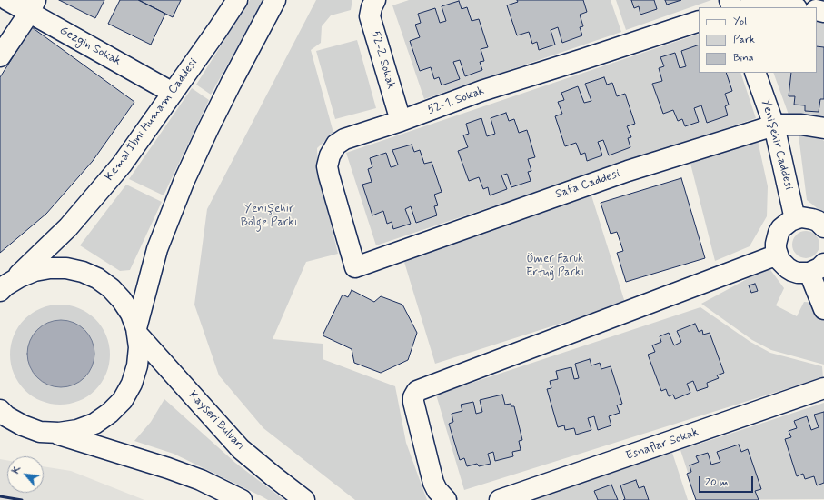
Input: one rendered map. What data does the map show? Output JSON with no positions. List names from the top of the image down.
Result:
{
  "streets": {
    "street": [
      "Gezgin Sokak",
      "52-2. Sokak",
      "52-1. Sokak",
      "Kemal İbni Humam Caddesi",
      "Yenişehir Caddesi",
      "Safa Caddesi",
      "Kayseri Bulvarı",
      "Esnaflar Sokak"
    ]
  },
  "crossings": [
    ["Gezgin Sokak", "Kemal İbni Humam Caddesi"],
    ["52-2. Sokak", "52-1. Sokak"],
    ["52-1. Sokak", "Safa Caddesi"],
    ["Yenişehir Caddesi", "Safa Caddesi"]
  ],
  "parks": ["Yenişehir Bölge Parkı", "Ömer Faruk Ertuğ Parkı"],
  "legend": ["Yol", "Park", "Bina"],
  "scale_bar": "20 m",
  "north": "top left"
}
